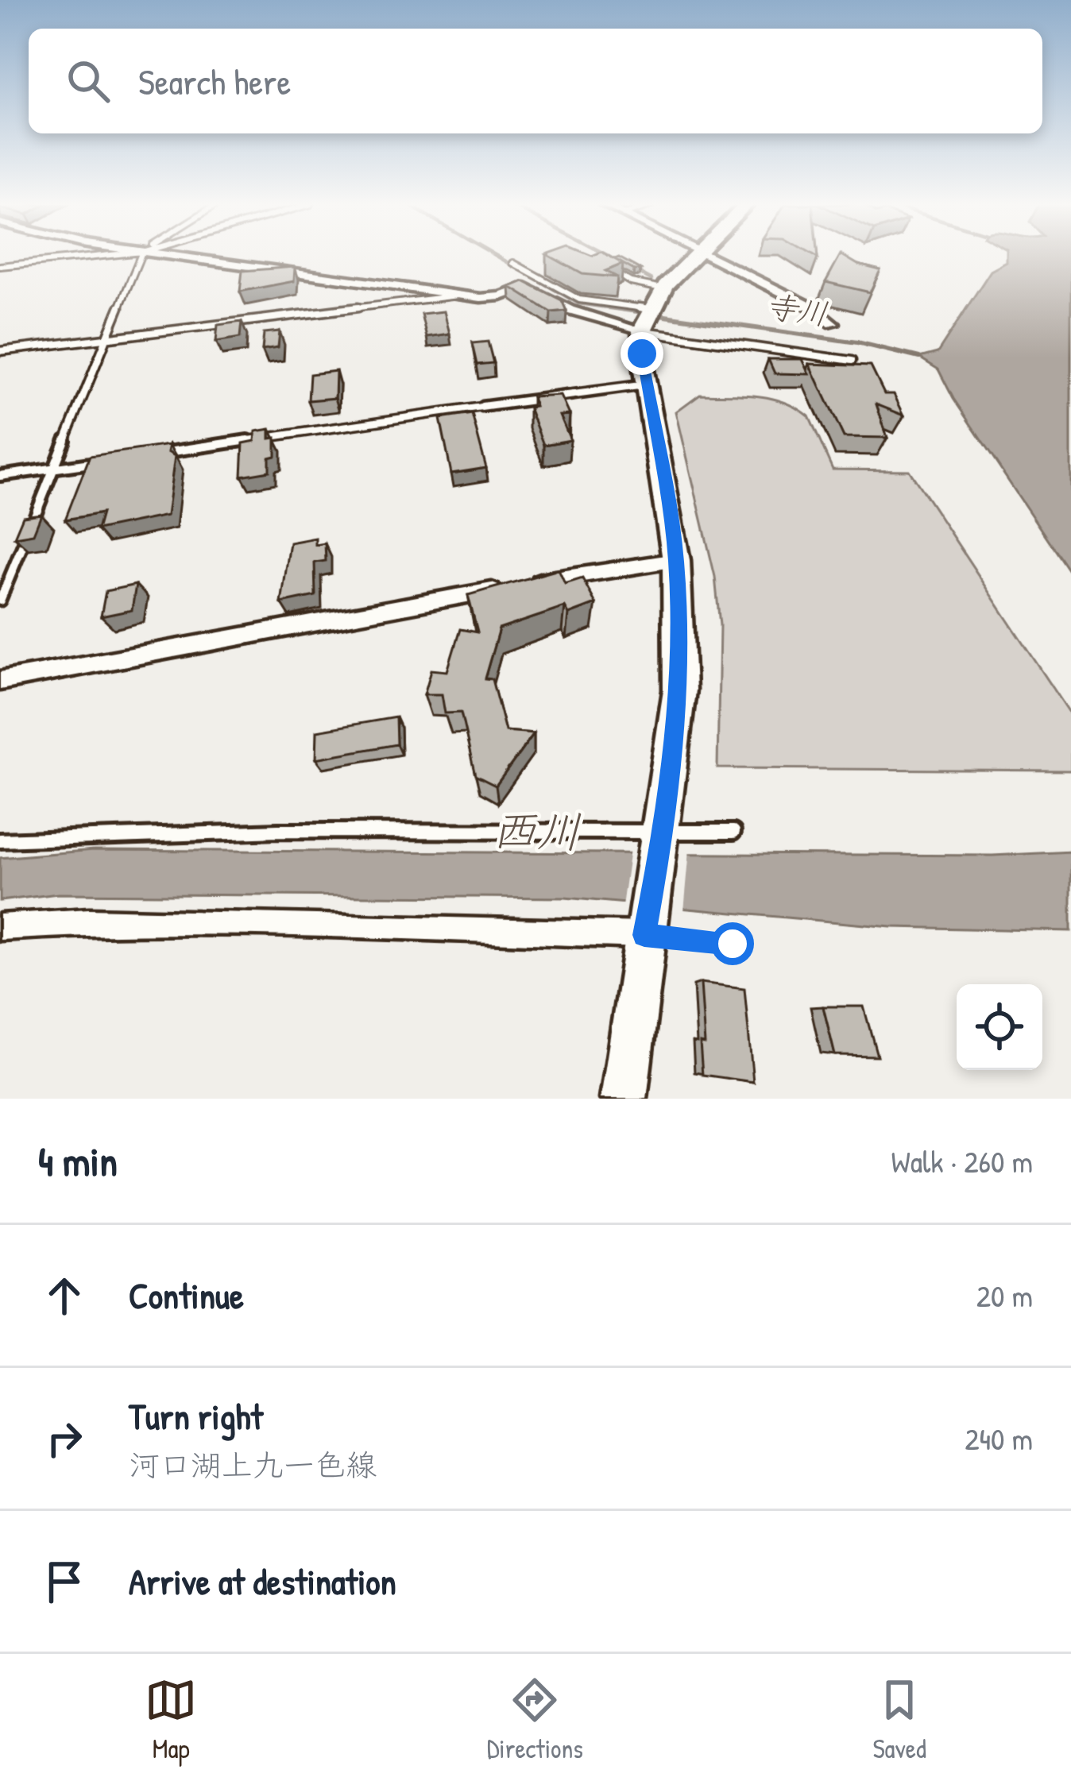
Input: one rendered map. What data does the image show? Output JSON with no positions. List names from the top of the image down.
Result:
{
  "water": ["寺川", "西川"],
  "page": {
    "search": "Search here",
    "heading": ["4 min", "Walk · 260 m"],
    "list": [
      ["Continue", "20 m"],
      ["Turn right", "河口湖上九一色線", "240 m"],
      "Arrive at destination"
    ],
    "nav": ["Map", "Directions", "Saved"]
  }
}
